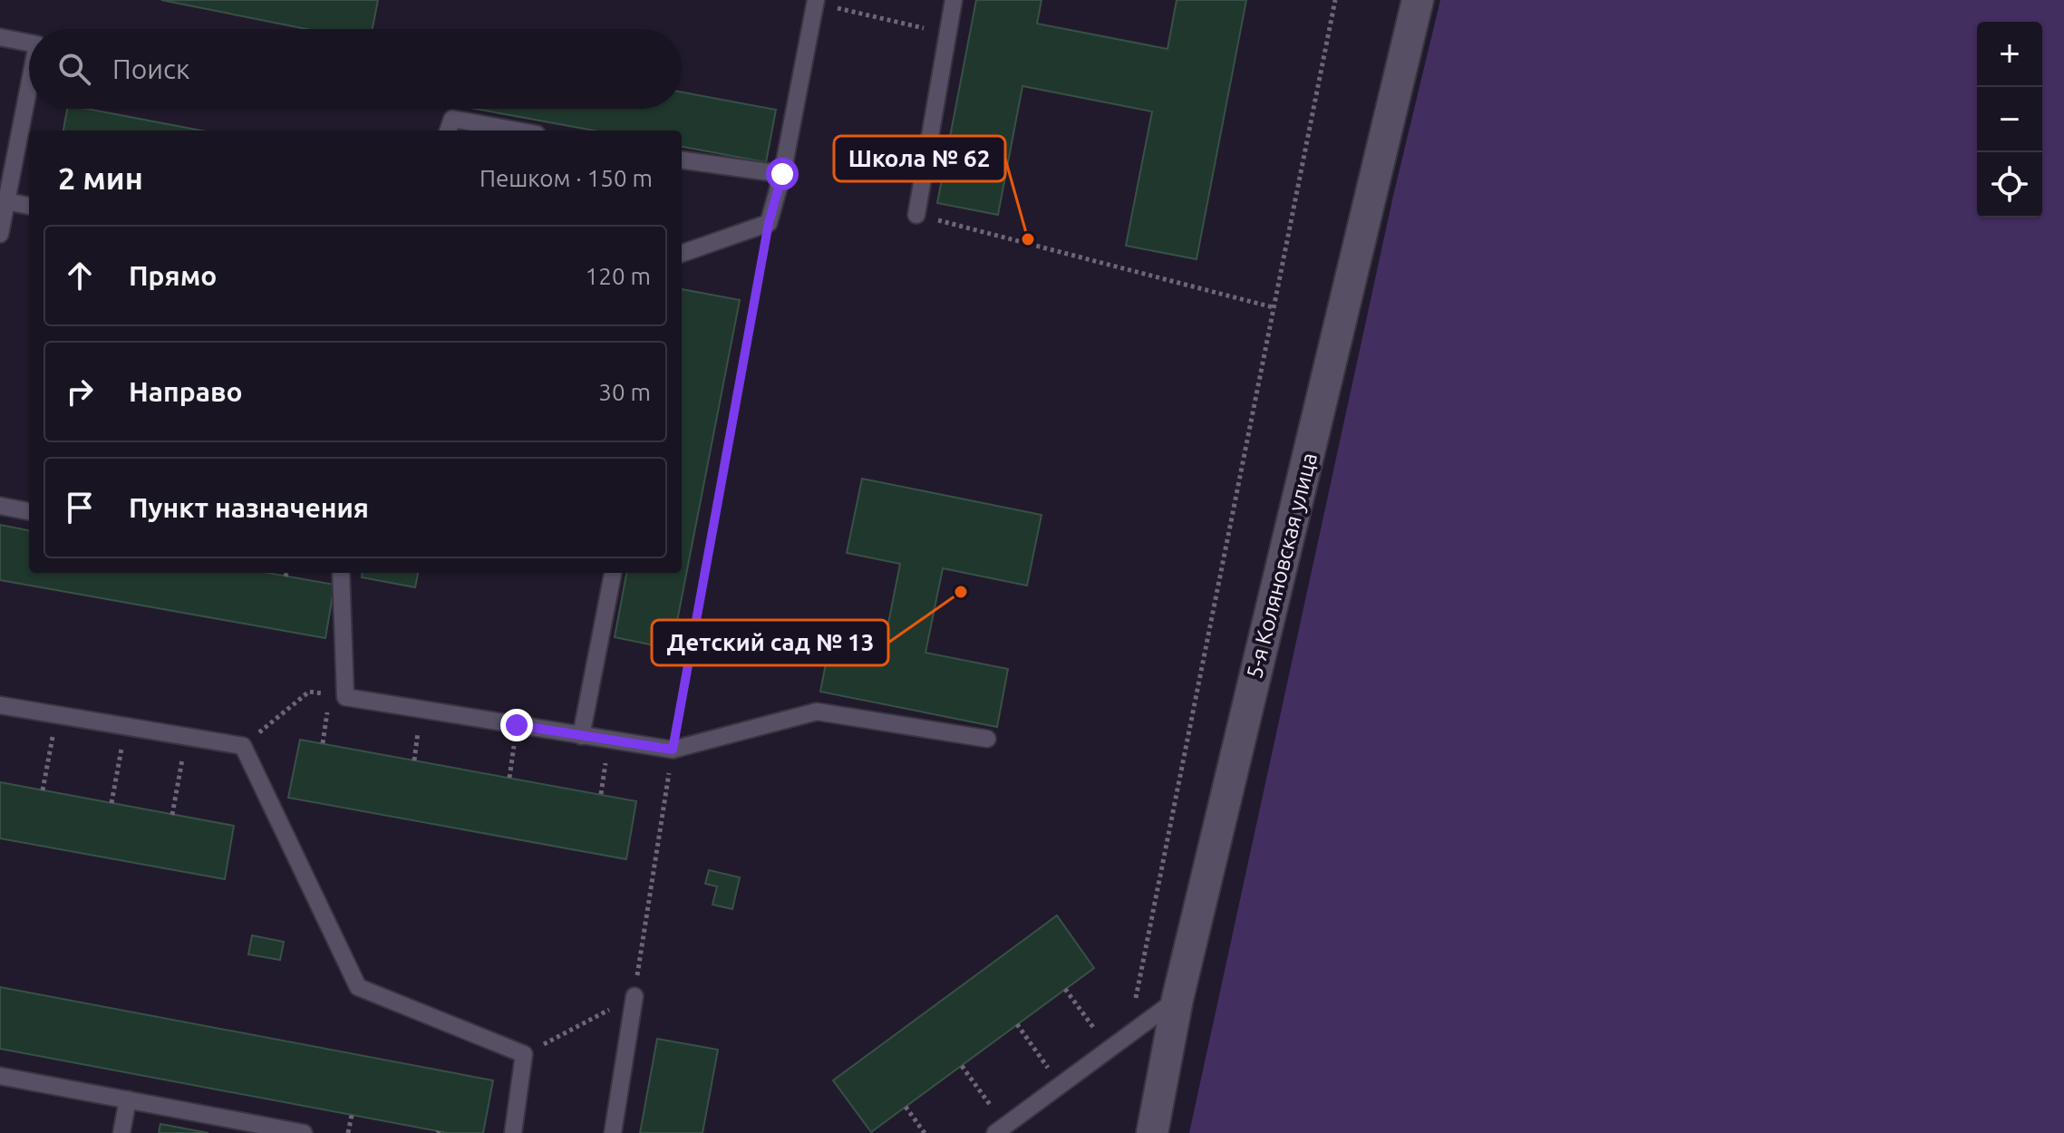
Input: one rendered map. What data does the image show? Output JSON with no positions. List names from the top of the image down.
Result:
{
  "streets": {
    "street": ["5-я Коляновская улица"]
  },
  "places": ["Школа № 62", "Детский сад № 13"],
  "page": {
    "map_buttons": ["+", "−"],
    "search": "Поиск",
    "heading": ["2 мин", "Пешком · 150 m"],
    "list": [
      ["Прямо", "120 m"],
      ["Направо", "30 m"],
      "Пункт назначения"
    ]
  }
}
